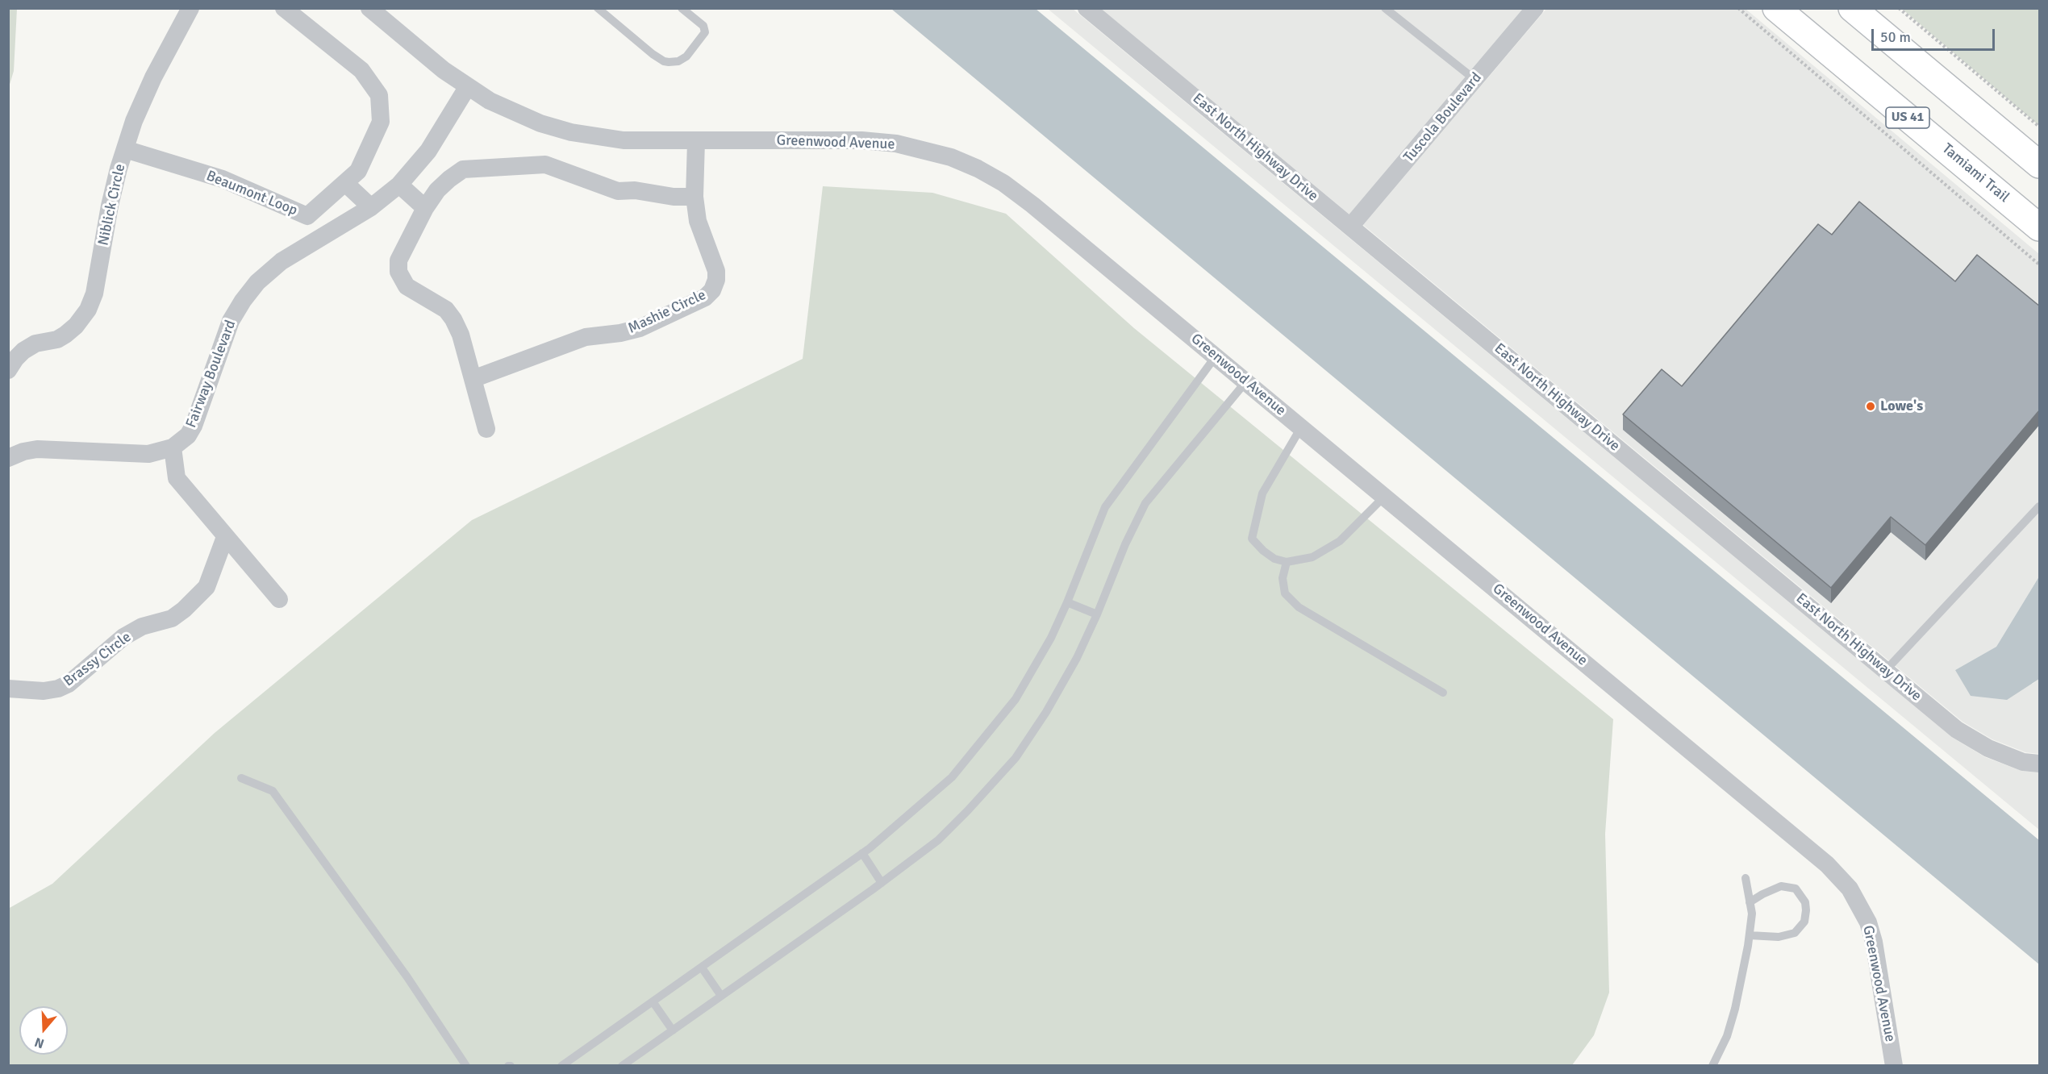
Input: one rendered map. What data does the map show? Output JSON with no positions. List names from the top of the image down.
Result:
{
  "streets": {
    "main road": ["US 41", "Tamiami Trail"],
    "street": [
      "Tuscola Boulevard",
      "Greenwood Avenue",
      "East North Highway Drive",
      "Beaumont Loop",
      "Niblick Circle",
      "Mashie Circle",
      "Fairway Boulevard",
      "Brassy Circle"
    ]
  },
  "crossings": [
    ["Tuscola Boulevard", "East North Highway Drive"],
    ["Greenwood Avenue", "Mashie Circle"],
    ["Greenwood Avenue", "Fairway Boulevard"],
    ["Beaumont Loop", "Niblick Circle"]
  ],
  "places": ["Lowe's"],
  "scale_bar": "50 m",
  "north": "bottom"
}
